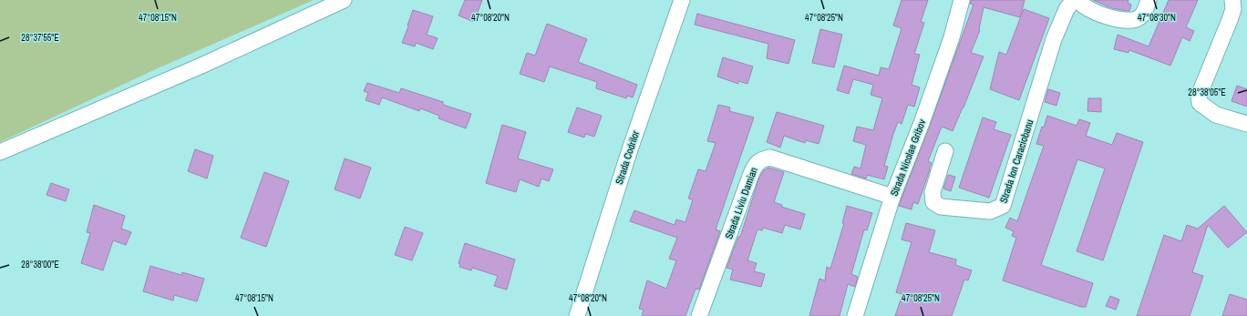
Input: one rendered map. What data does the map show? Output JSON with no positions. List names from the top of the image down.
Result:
{
  "streets": {
    "street": [
      "Strada Codrilor",
      "Strada Nicolae Gribov",
      "Strada Ion Caraciobanu",
      "Strada Liviu Damian"
    ]
  },
  "crossings": [
    ["Strada Nicolae Gribov", "Strada Liviu Damian"]
  ],
  "coordinates": [
    "47°08'15\"N",
    "47°08'20\"N",
    "47°08'25\"N",
    "47°08'30\"N",
    "28°37'55\"E",
    "28°38'05\"E",
    "28°38'00\"E"
  ]
}
